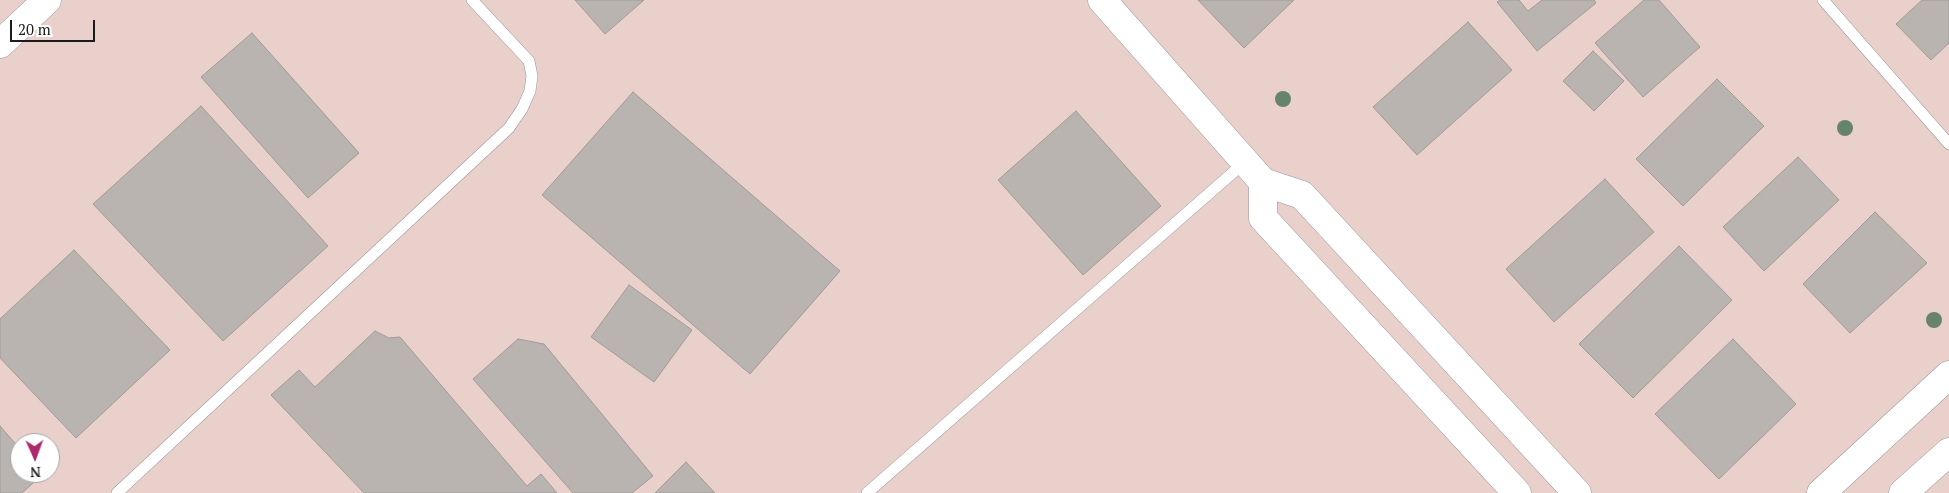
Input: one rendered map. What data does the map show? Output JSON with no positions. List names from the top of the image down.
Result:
{
  "scale_bar": "20 m",
  "north": "bottom"
}
